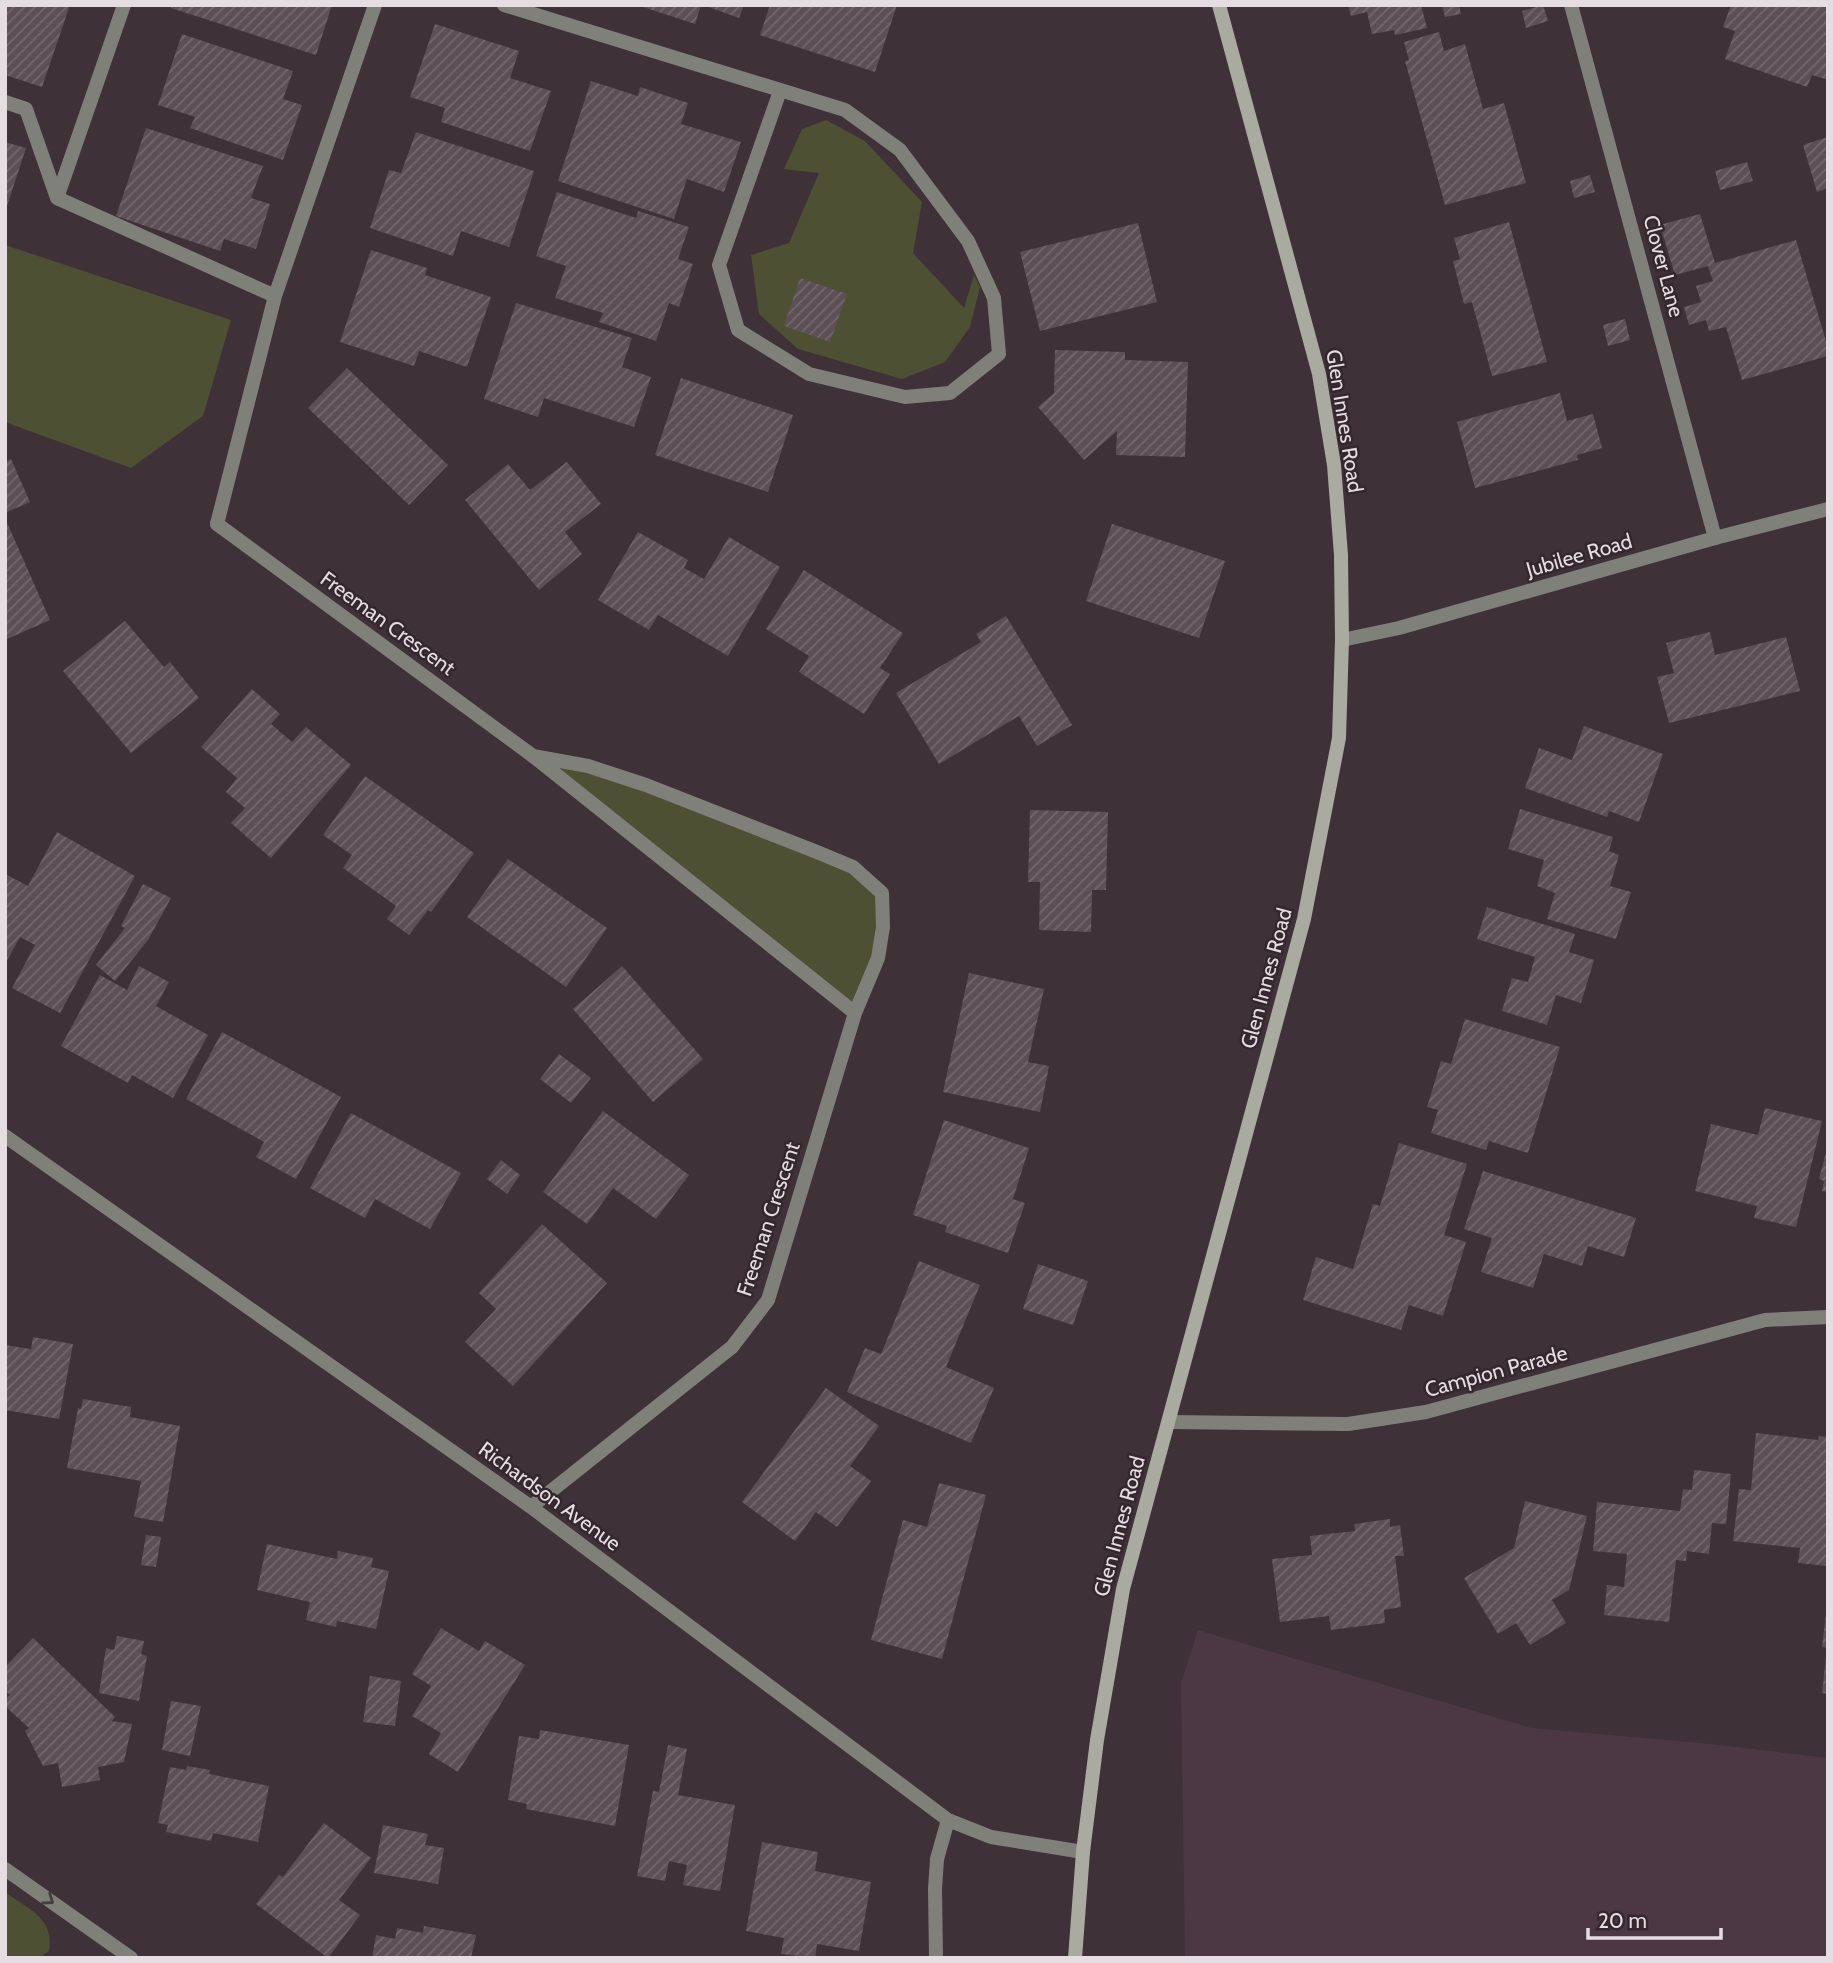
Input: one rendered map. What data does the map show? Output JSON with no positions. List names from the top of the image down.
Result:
{
  "streets": {
    "main road": ["Glen Innes Road"],
    "street": [
      "Clover Lane",
      "Jubilee Road",
      "Freeman Crescent",
      "Campion Parade",
      "Richardson Avenue"
    ]
  },
  "crossings": [
    ["Clover Lane", "Jubilee Road"],
    ["Glen Innes Road", "Jubilee Road"],
    ["Glen Innes Road", "Campion Parade"],
    ["Glen Innes Road", "Richardson Avenue"],
    ["Freeman Crescent", "Richardson Avenue"]
  ],
  "scale_bar": "20 m"
}
